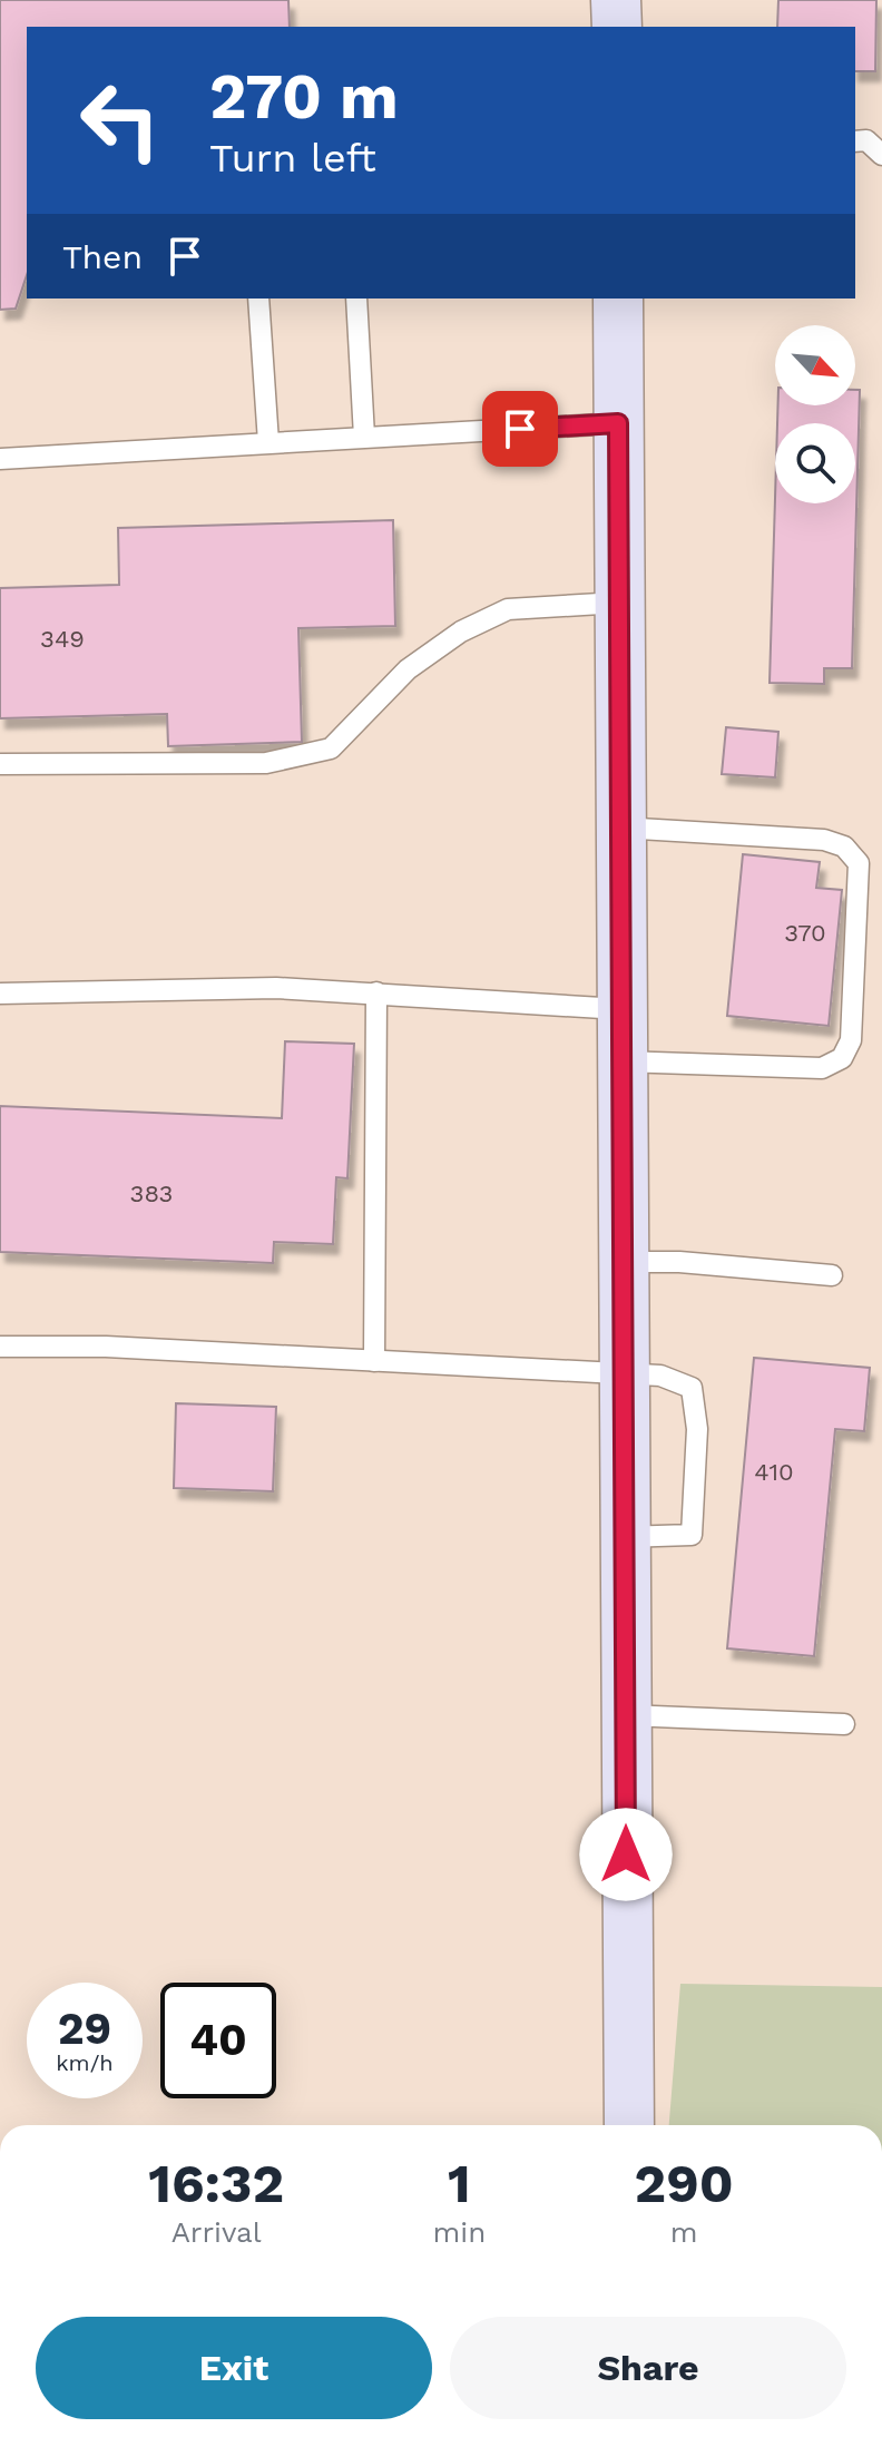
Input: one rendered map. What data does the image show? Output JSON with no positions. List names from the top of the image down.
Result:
{
  "house_numbers": [
    "349",
    "370",
    "383",
    "410"
  ],
  "north": "bottom right",
  "page": {
    "turn": ["270 m", "Turn left"],
    "then": "Then",
    "speed": "29 km/h",
    "limit": "40",
    "eta": [
      "16:32",
      "Arrival",
      "1",
      "min",
      "290",
      "m"
    ],
    "buttons": ["Exit", "Share"]
  }
}
